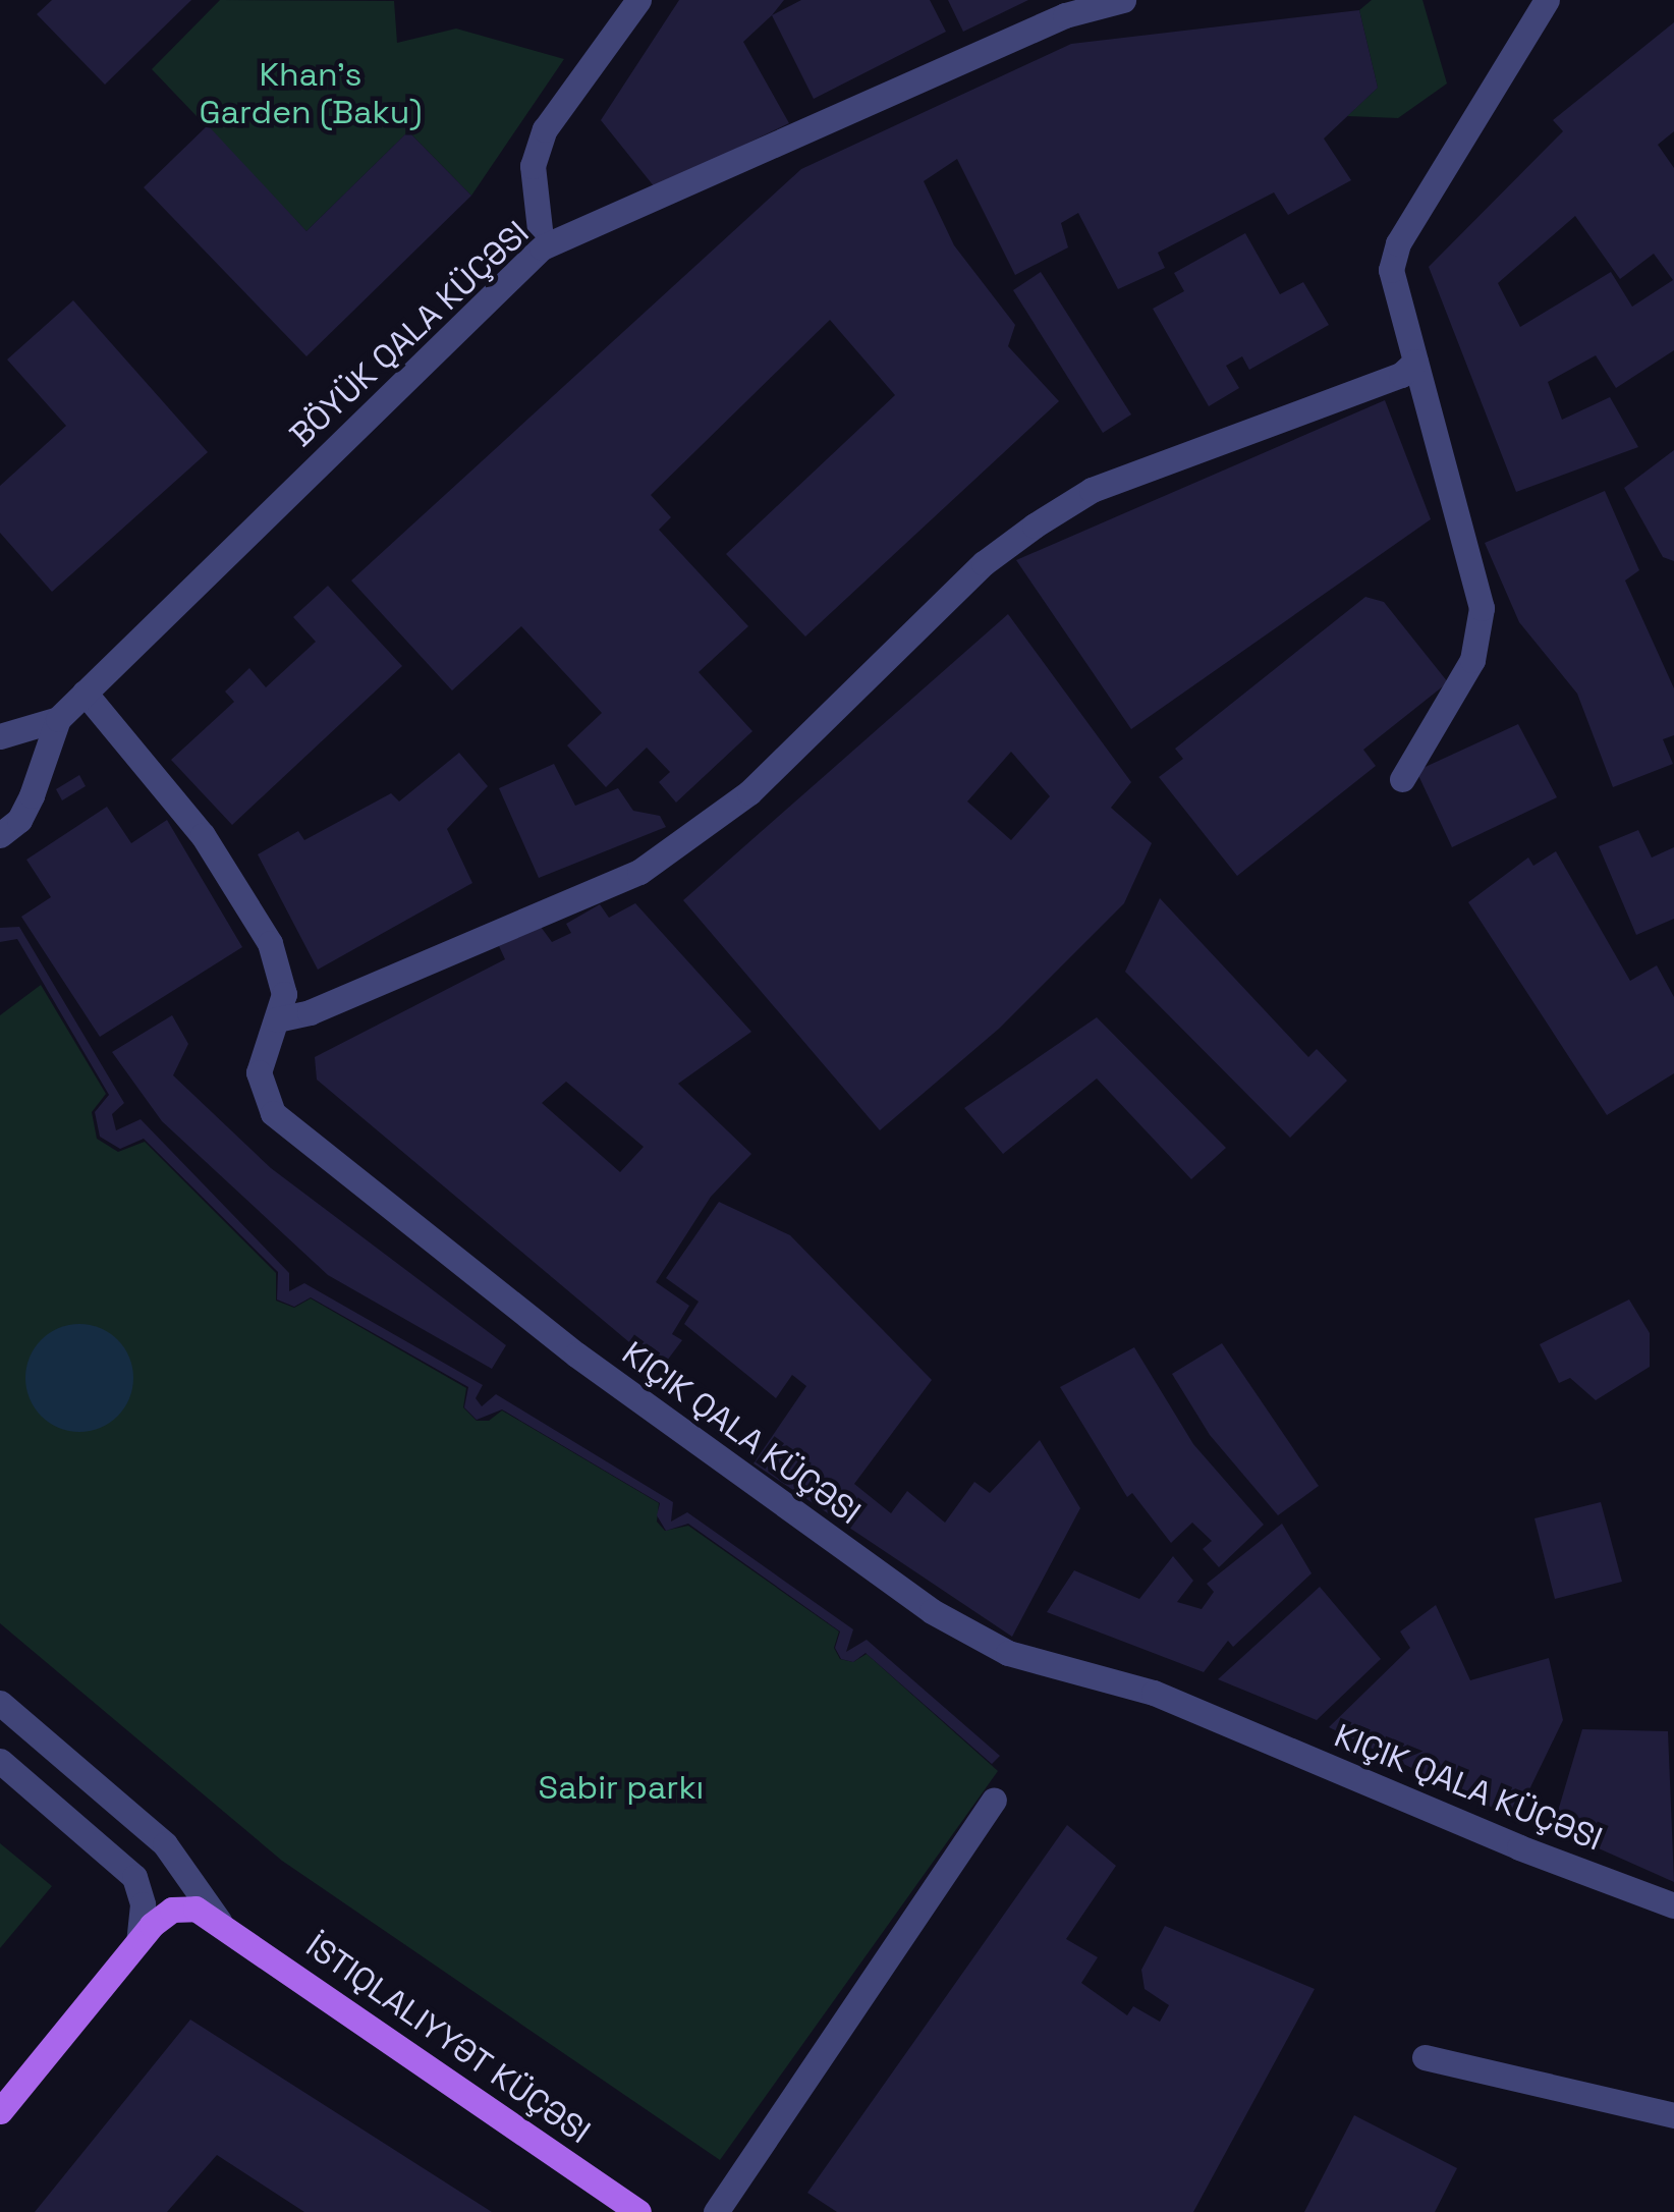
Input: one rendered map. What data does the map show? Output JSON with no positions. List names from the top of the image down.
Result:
{
  "streets": {
    "main road": ["İSTIQLALIYYƏT KÜÇƏSI"],
    "street": ["BÖYÜK QALA KÜÇƏSI", "KIÇIK QALA KÜÇƏSI"]
  },
  "crossings": [
    ["BÖYÜK QALA KÜÇƏSI", "KIÇIK QALA KÜÇƏSI"]
  ],
  "parks": ["Khan's Garden (Baku)", "Sabir parkı"]
}
